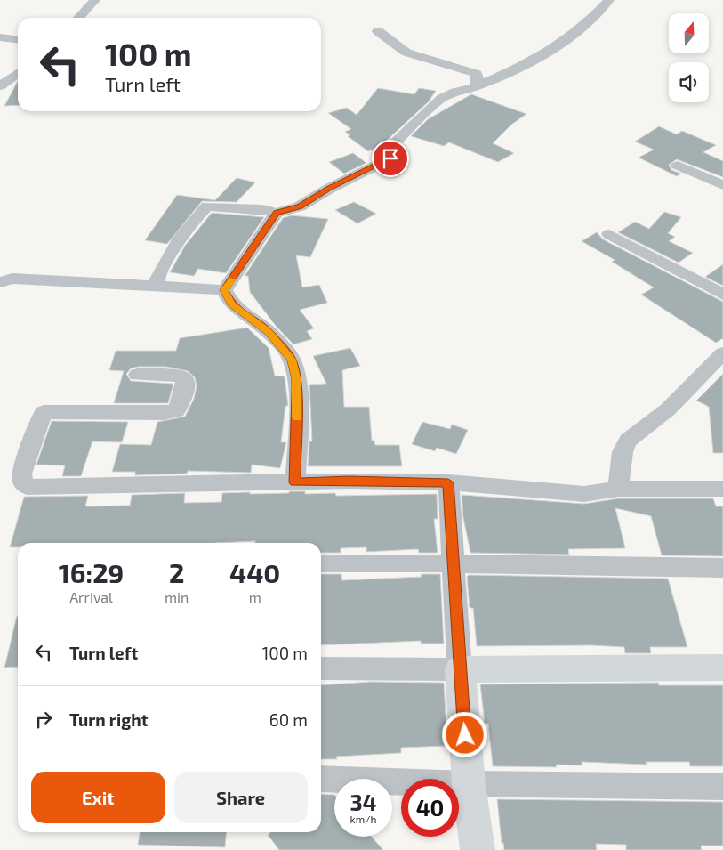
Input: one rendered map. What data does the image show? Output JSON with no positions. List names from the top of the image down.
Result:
{
  "north": "top",
  "page": {
    "turn": ["100 m", "Turn left"],
    "eta": [
      "16:29",
      "Arrival",
      "2",
      "min",
      "440",
      "m"
    ],
    "list": [
      {
        "name": "Turn left",
        "value": "100 m"
      },
      {
        "name": "Turn right",
        "value": "60 m"
      }
    ],
    "buttons": ["Exit", "Share"],
    "speed": "34 km/h",
    "limit": "40"
  }
}
